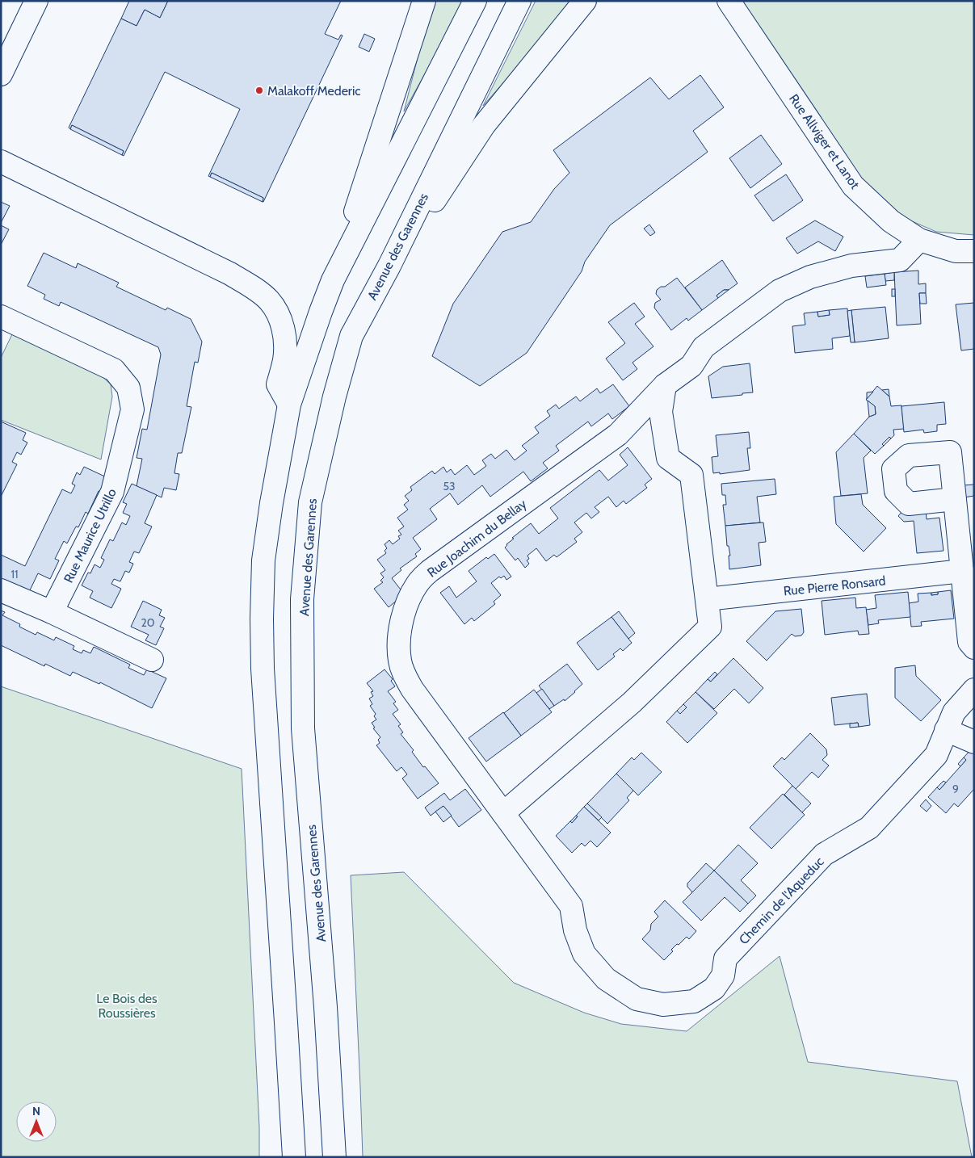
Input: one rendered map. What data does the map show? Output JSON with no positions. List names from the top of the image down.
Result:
{
  "streets": {
    "street": [
      "Rue Allviger et Lanot",
      "Avenue des Garennes",
      "Rue Maurice Utrillo",
      "Rue Joachim du Bellay",
      "Rue Pierre Ronsard",
      "Chemin de l'Aqueduc"
    ]
  },
  "crossings": [
    ["Rue Allviger et Lanot", "Rue Joachim du Bellay"],
    ["Rue Joachim du Bellay", "Chemin de l'Aqueduc"]
  ],
  "parks": ["Le Bois des Roussières"],
  "places": ["Malakoff Mederic"],
  "house_numbers": [
    "53",
    "11",
    "20",
    "9"
  ],
  "north": "top"
}
